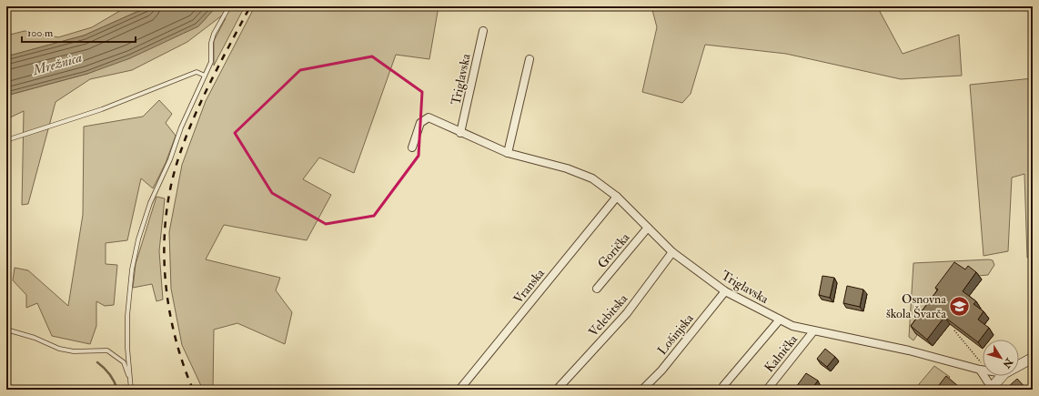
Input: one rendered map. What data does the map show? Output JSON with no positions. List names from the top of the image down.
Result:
{
  "streets": {
    "street": [
      "Triglavska",
      "Gorička",
      "Vranska",
      "Velebitska",
      "Lošinjska",
      "Kalnička"
    ]
  },
  "crossings": [
    ["Triglavska", "Gorička"],
    ["Triglavska", "Vranska"],
    ["Triglavska", "Velebitska"],
    ["Triglavska", "Lošinjska"],
    ["Triglavska", "Kalnička"]
  ],
  "water": ["Mrežnica"],
  "places": {
    "school or university": ["Osnovna škola Švarča"]
  },
  "scale_bar": "100 m",
  "north": "bottom right"
}
